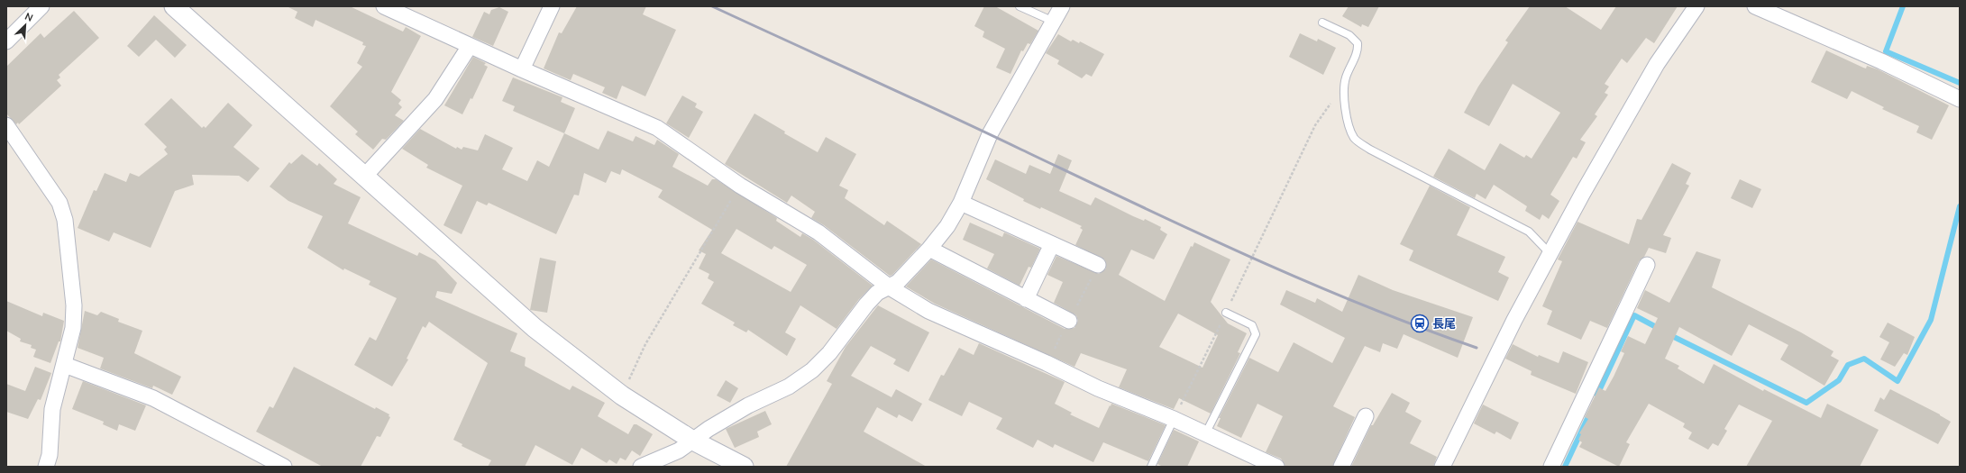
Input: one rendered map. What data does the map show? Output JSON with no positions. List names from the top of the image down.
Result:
{
  "places": {
    "station": ["長尾"]
  },
  "north": "top right"
}
